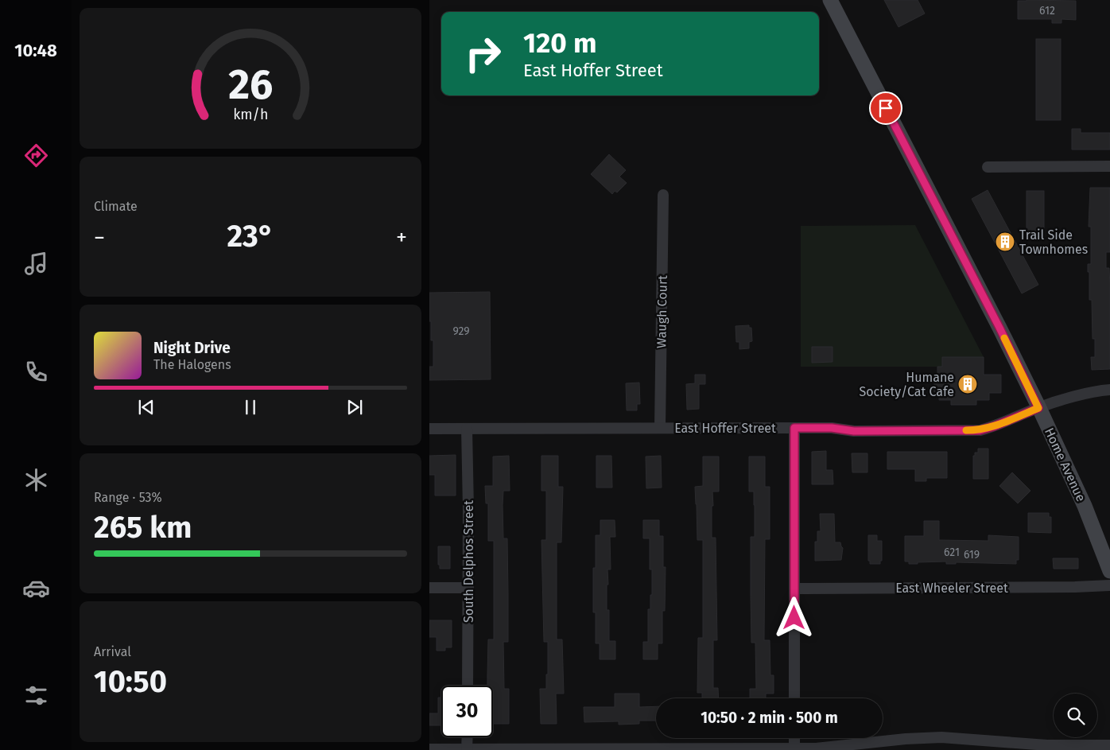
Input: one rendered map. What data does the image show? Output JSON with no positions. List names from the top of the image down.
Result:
{
  "streets": {
    "main road": ["Home Avenue"],
    "street": [
      "Waugh Court",
      "East Hoffer Street",
      "South Delphos Street",
      "East Wheeler Street"
    ]
  },
  "crossings": [
    ["Waugh Court", "East Hoffer Street"],
    ["East Hoffer Street", "Home Avenue"],
    ["East Hoffer Street", "South Delphos Street"]
  ],
  "places": {
    "building": ["Trail Side Townhomes", "Humane Society/Cat Cafe"]
  },
  "house_numbers": [
    "612",
    "929",
    "621",
    "619"
  ],
  "page": {
    "tabs": "10:48",
    "turn": ["120 m", "East Hoffer Street"],
    "tile": [
      "Climate",
      ["Range · 53%", "265 km"],
      ["Arrival", "10:50"]
    ],
    "heat": ["−", "23°", "+"],
    "song": ["Night Drive", "The Halogens"],
    "limit": "30",
    "trip": "10:50 · 2 min · 500 m",
    "gauge": ["26", "km/h"]
  }
}
